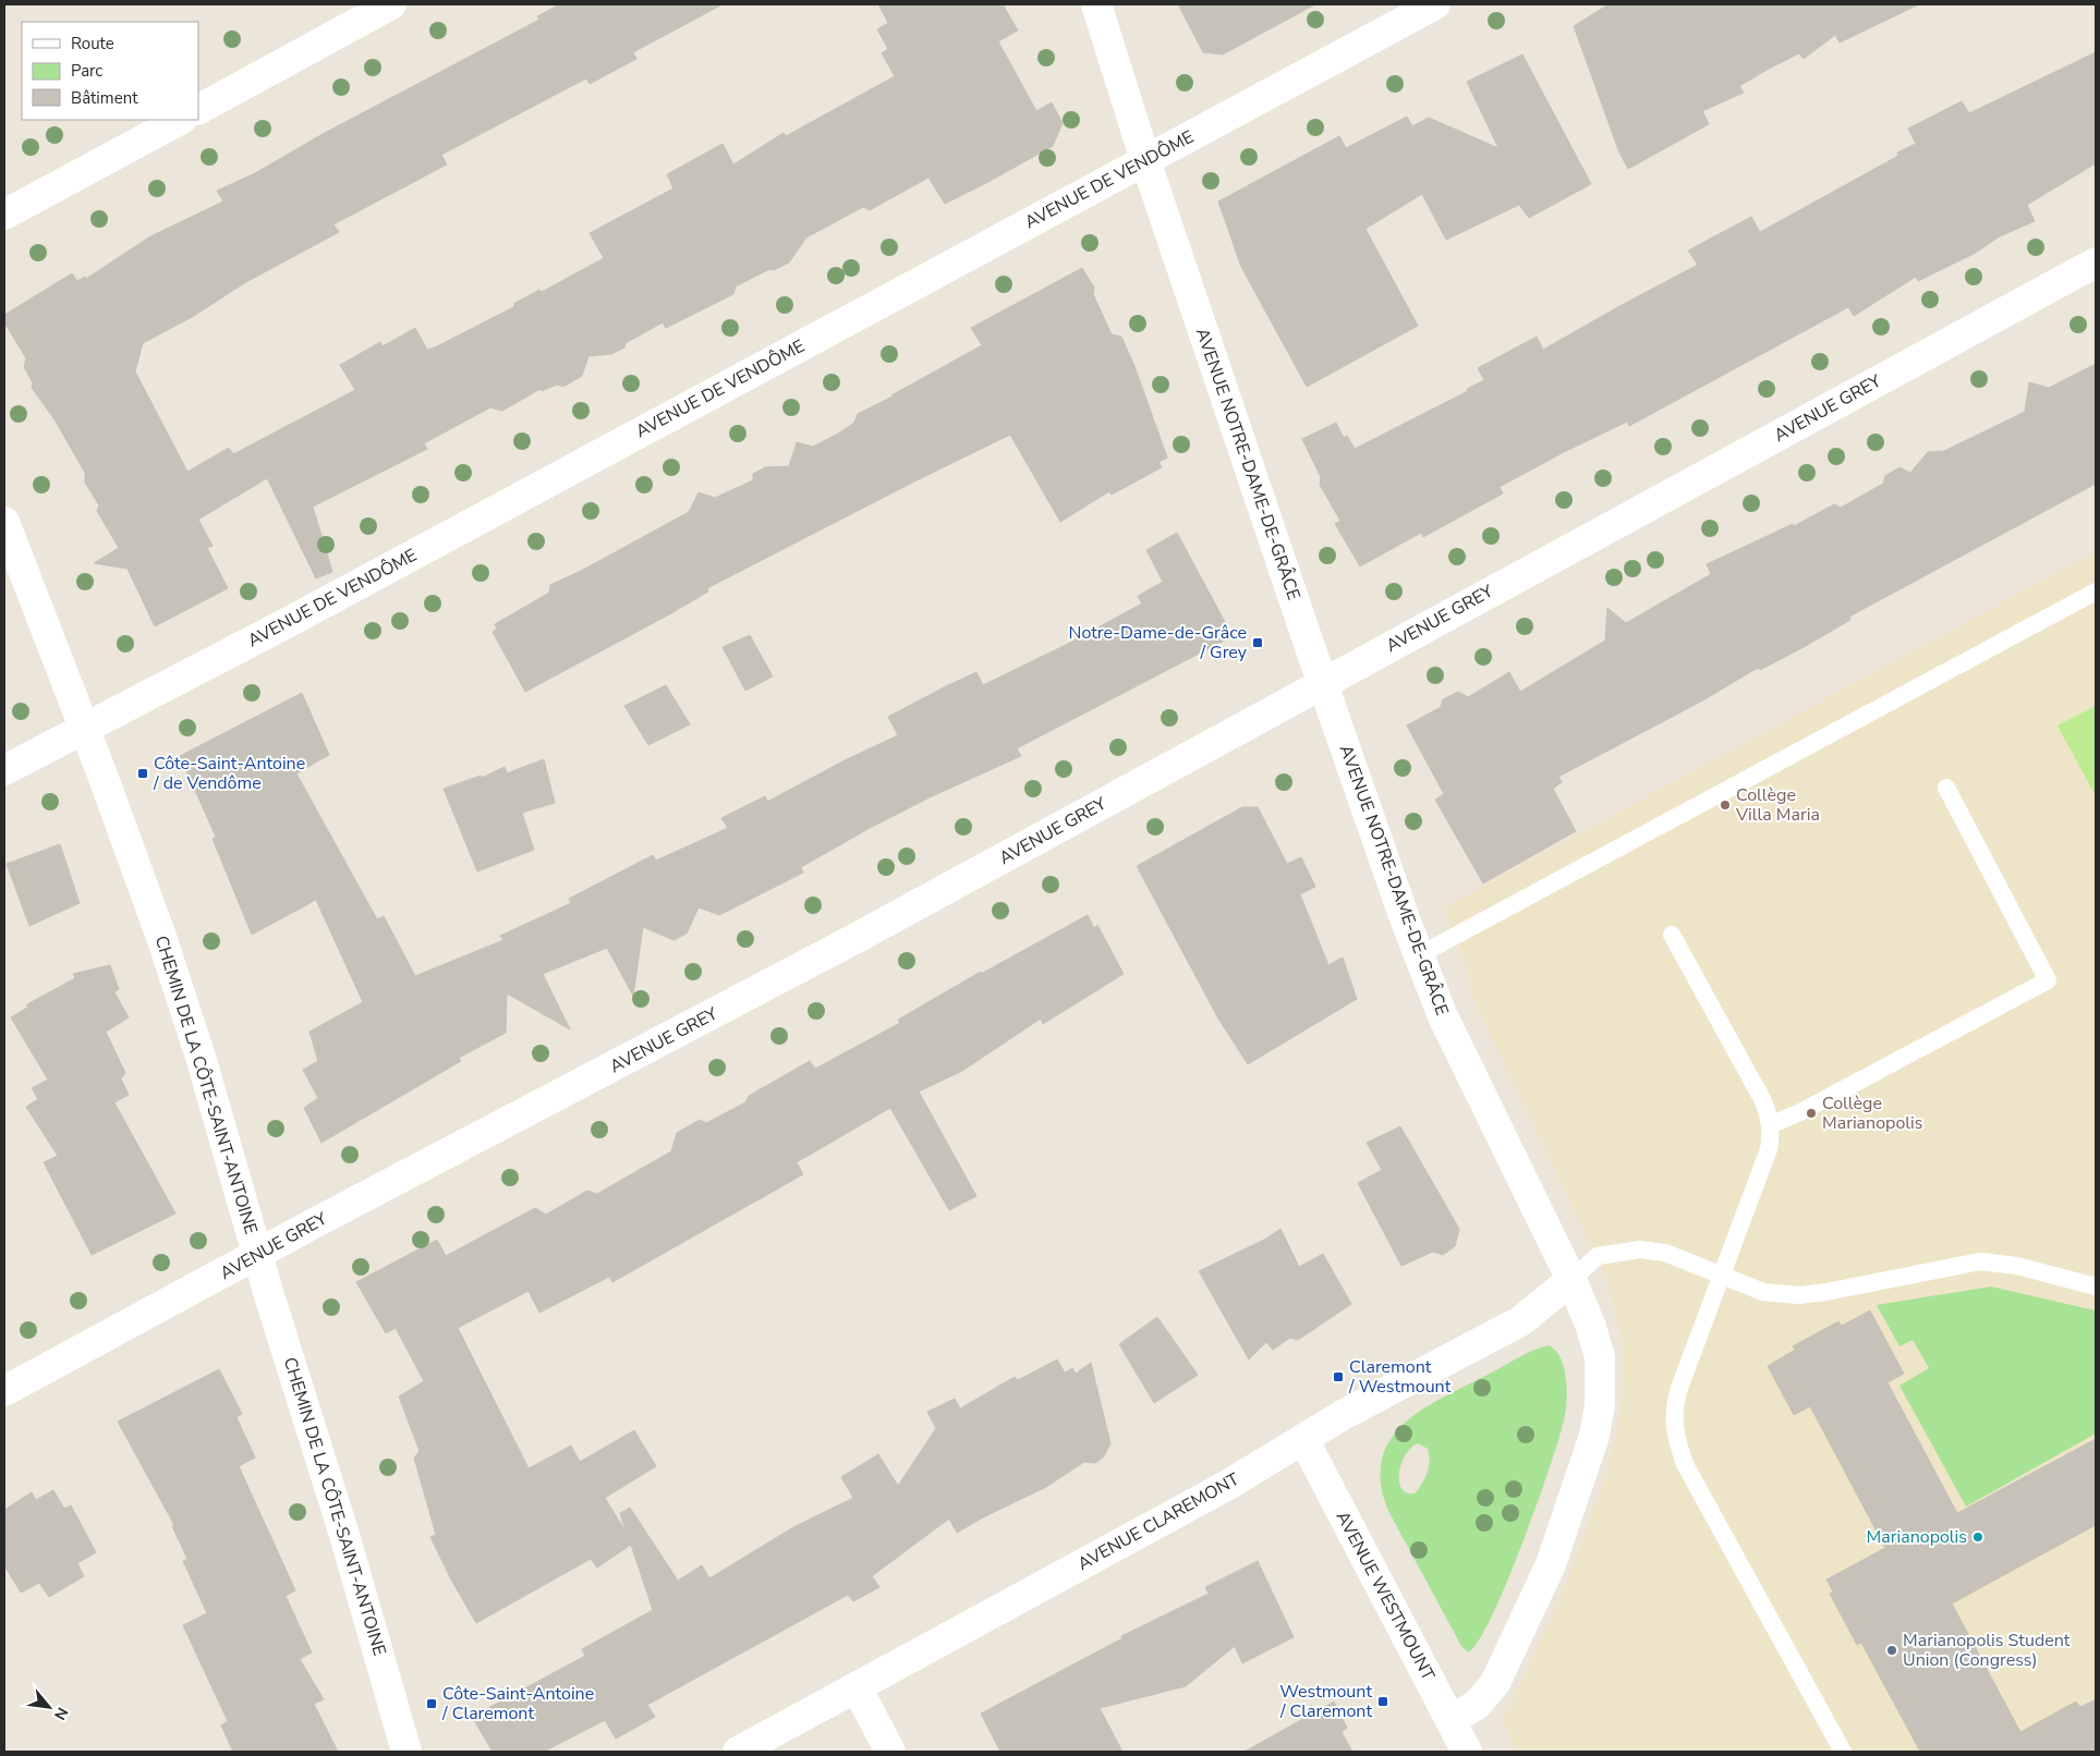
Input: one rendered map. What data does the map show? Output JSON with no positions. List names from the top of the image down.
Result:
{
  "streets": {
    "street": [
      "AVENUE DE VENDÔME",
      "AVENUE GREY",
      "AVENUE NOTRE-DAME-DE-GRÂCE",
      "CHEMIN DE LA CÔTE-SAINT-ANTOINE",
      "AVENUE CLAREMONT",
      "AVENUE WESTMOUNT"
    ]
  },
  "crossings": [
    ["AVENUE DE VENDÔME", "AVENUE NOTRE-DAME-DE-GRÂCE"],
    ["AVENUE DE VENDÔME", "CHEMIN DE LA CÔTE-SAINT-ANTOINE"],
    ["AVENUE GREY", "AVENUE NOTRE-DAME-DE-GRÂCE"],
    ["AVENUE GREY", "CHEMIN DE LA CÔTE-SAINT-ANTOINE"],
    ["AVENUE NOTRE-DAME-DE-GRÂCE", "AVENUE CLAREMONT"],
    ["AVENUE NOTRE-DAME-DE-GRÂCE", "AVENUE WESTMOUNT"],
    ["AVENUE CLAREMONT", "AVENUE WESTMOUNT"]
  ],
  "places": {
    "transit": [
      "Notre-Dame-de-Grâce / Grey",
      "Côte-Saint-Antoine / de Vendôme",
      "Claremont / Westmount",
      "Westmount / Claremont",
      "Côte-Saint-Antoine / Claremont"
    ],
    "other": [
      "Collège Villa Maria",
      "Collège Marianopolis",
      "Marianopolis",
      "Marianopolis Student Union (Congress)"
    ]
  },
  "legend": ["Route", "Parc", "Bâtiment"],
  "north": "bottom right"
}
